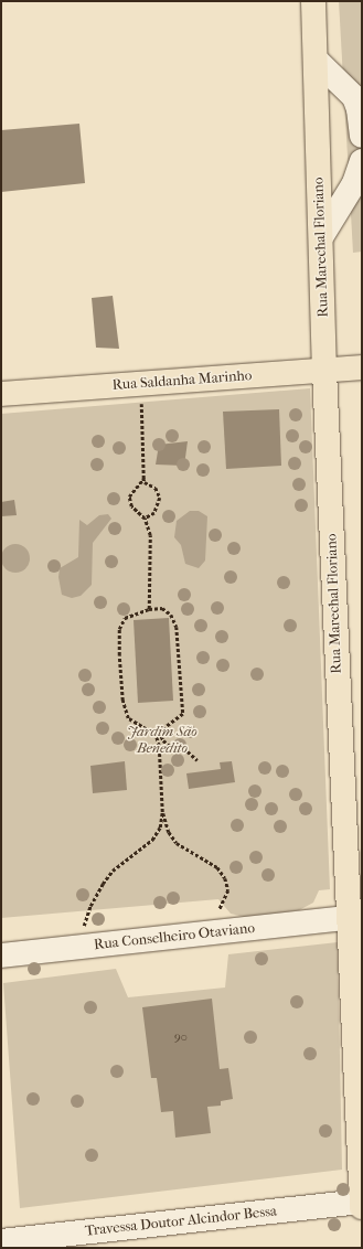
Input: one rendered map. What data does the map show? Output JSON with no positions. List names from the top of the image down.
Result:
{
  "streets": {
    "main road": ["Rua Marechal Floriano", "Rua Saldanha Marinho"],
    "street": ["Rua Conselheiro Otaviano", "Travessa Doutor Alcindor Bessa"]
  },
  "crossings": [
    ["Rua Marechal Floriano", "Rua Saldanha Marinho"],
    ["Rua Marechal Floriano", "Rua Conselheiro Otaviano"],
    ["Rua Marechal Floriano", "Travessa Doutor Alcindor Bessa"]
  ],
  "parks": ["Jardim São Benedito"],
  "house_numbers": ["90"]
}
